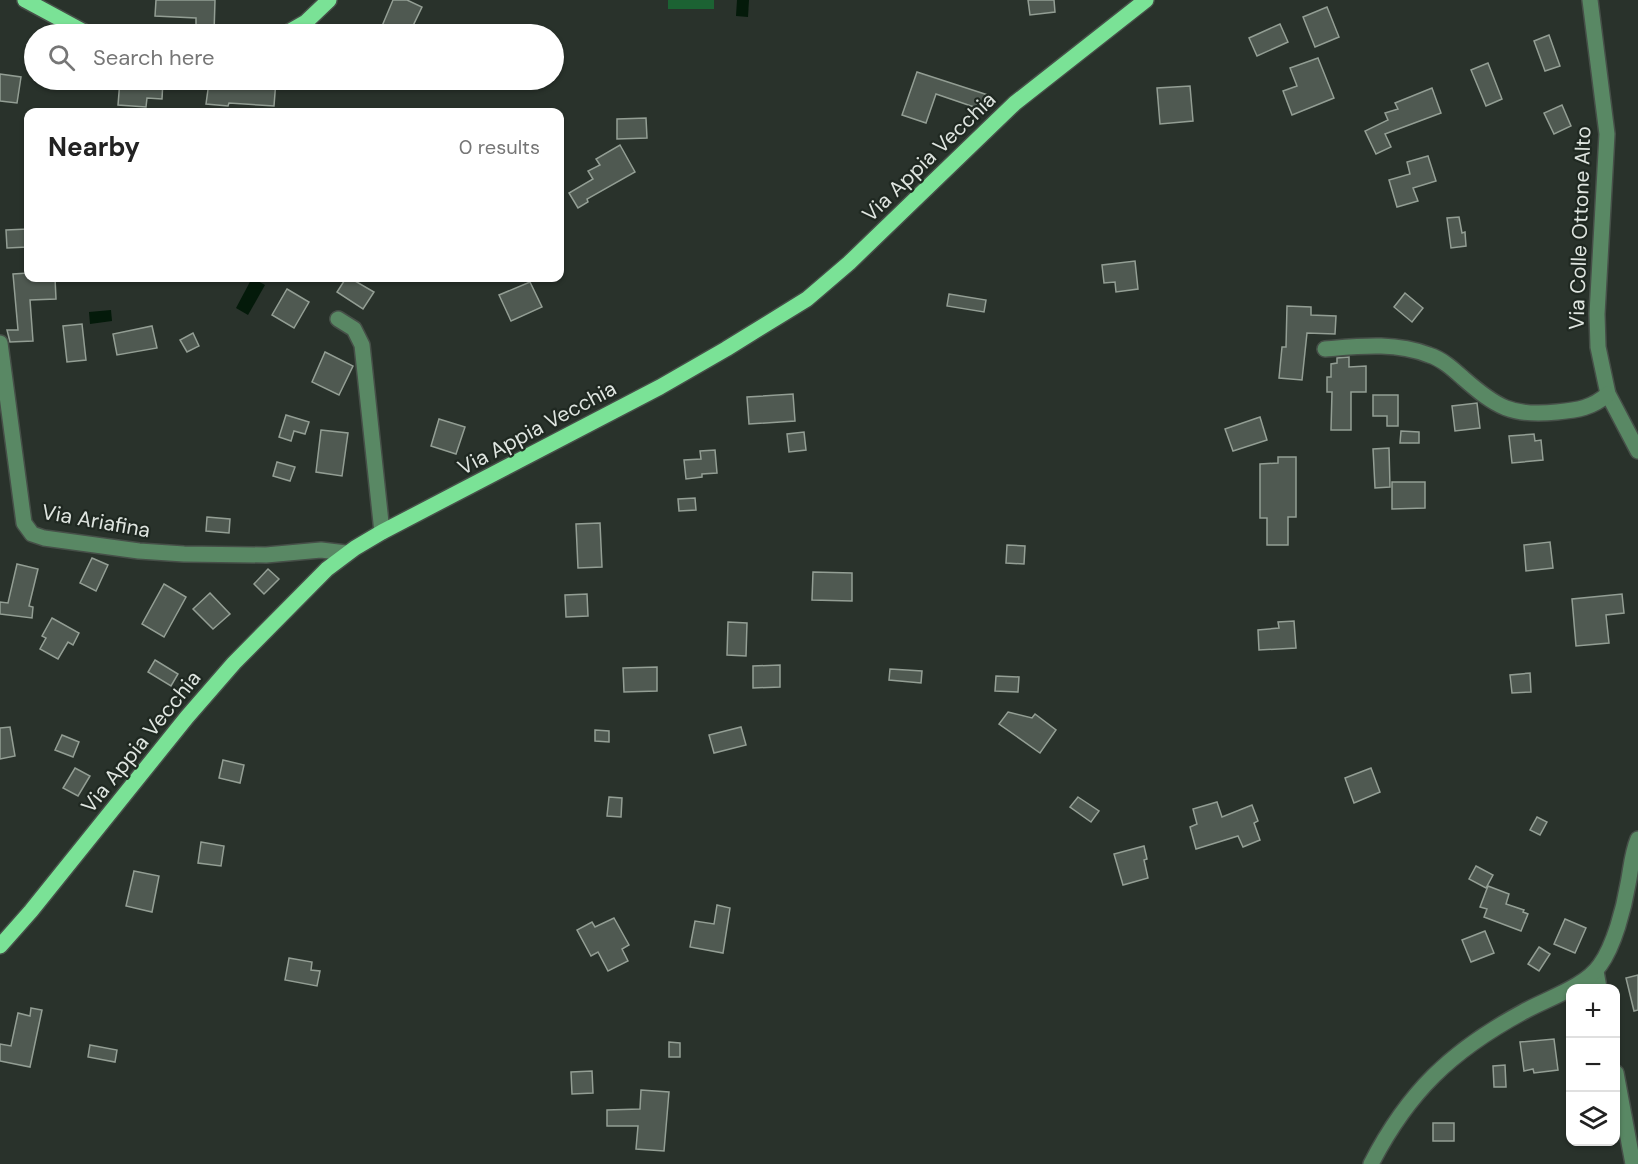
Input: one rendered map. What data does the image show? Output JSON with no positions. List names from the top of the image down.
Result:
{
  "streets": {
    "main road": ["Via Appia Vecchia"],
    "street": ["Via Colle Ottone Alto", "Via Ariafina"]
  },
  "crossings": [
    ["Via Appia Vecchia", "Via Ariafina"]
  ],
  "page": {
    "search": "Search here",
    "heading": ["Nearby", "0 results"],
    "map_buttons": ["+", "−"]
  }
}
